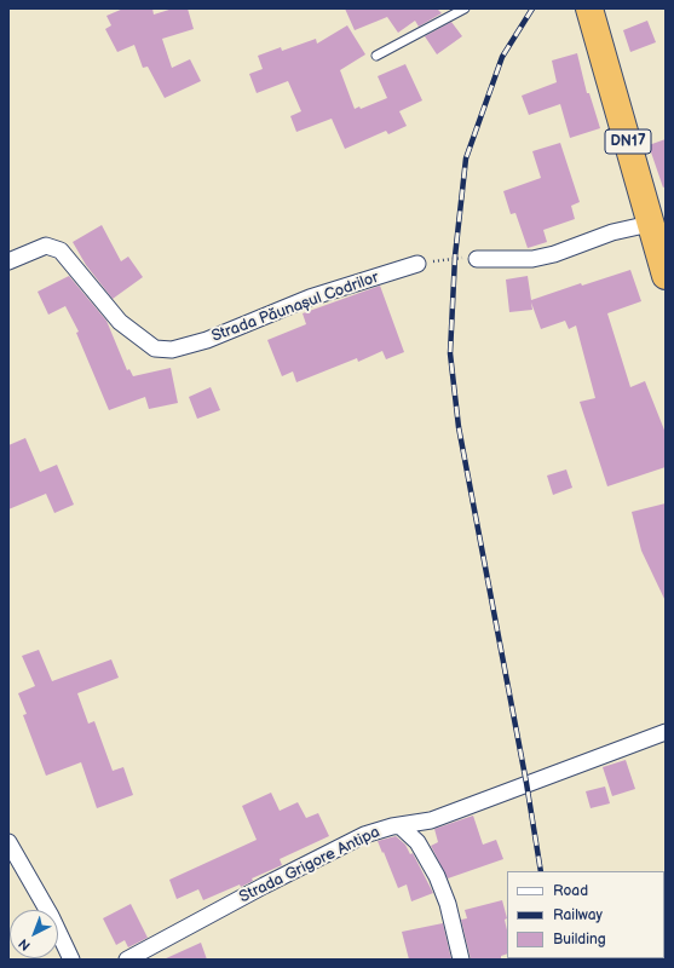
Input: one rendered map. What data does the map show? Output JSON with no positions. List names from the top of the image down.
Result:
{
  "streets": {
    "highway": ["DN17"],
    "street": ["Strada Păunașul Codrilor", "Strada Grigore Antipa"]
  },
  "legend": ["Road", "Railway", "Building"],
  "north": "bottom left"
}
